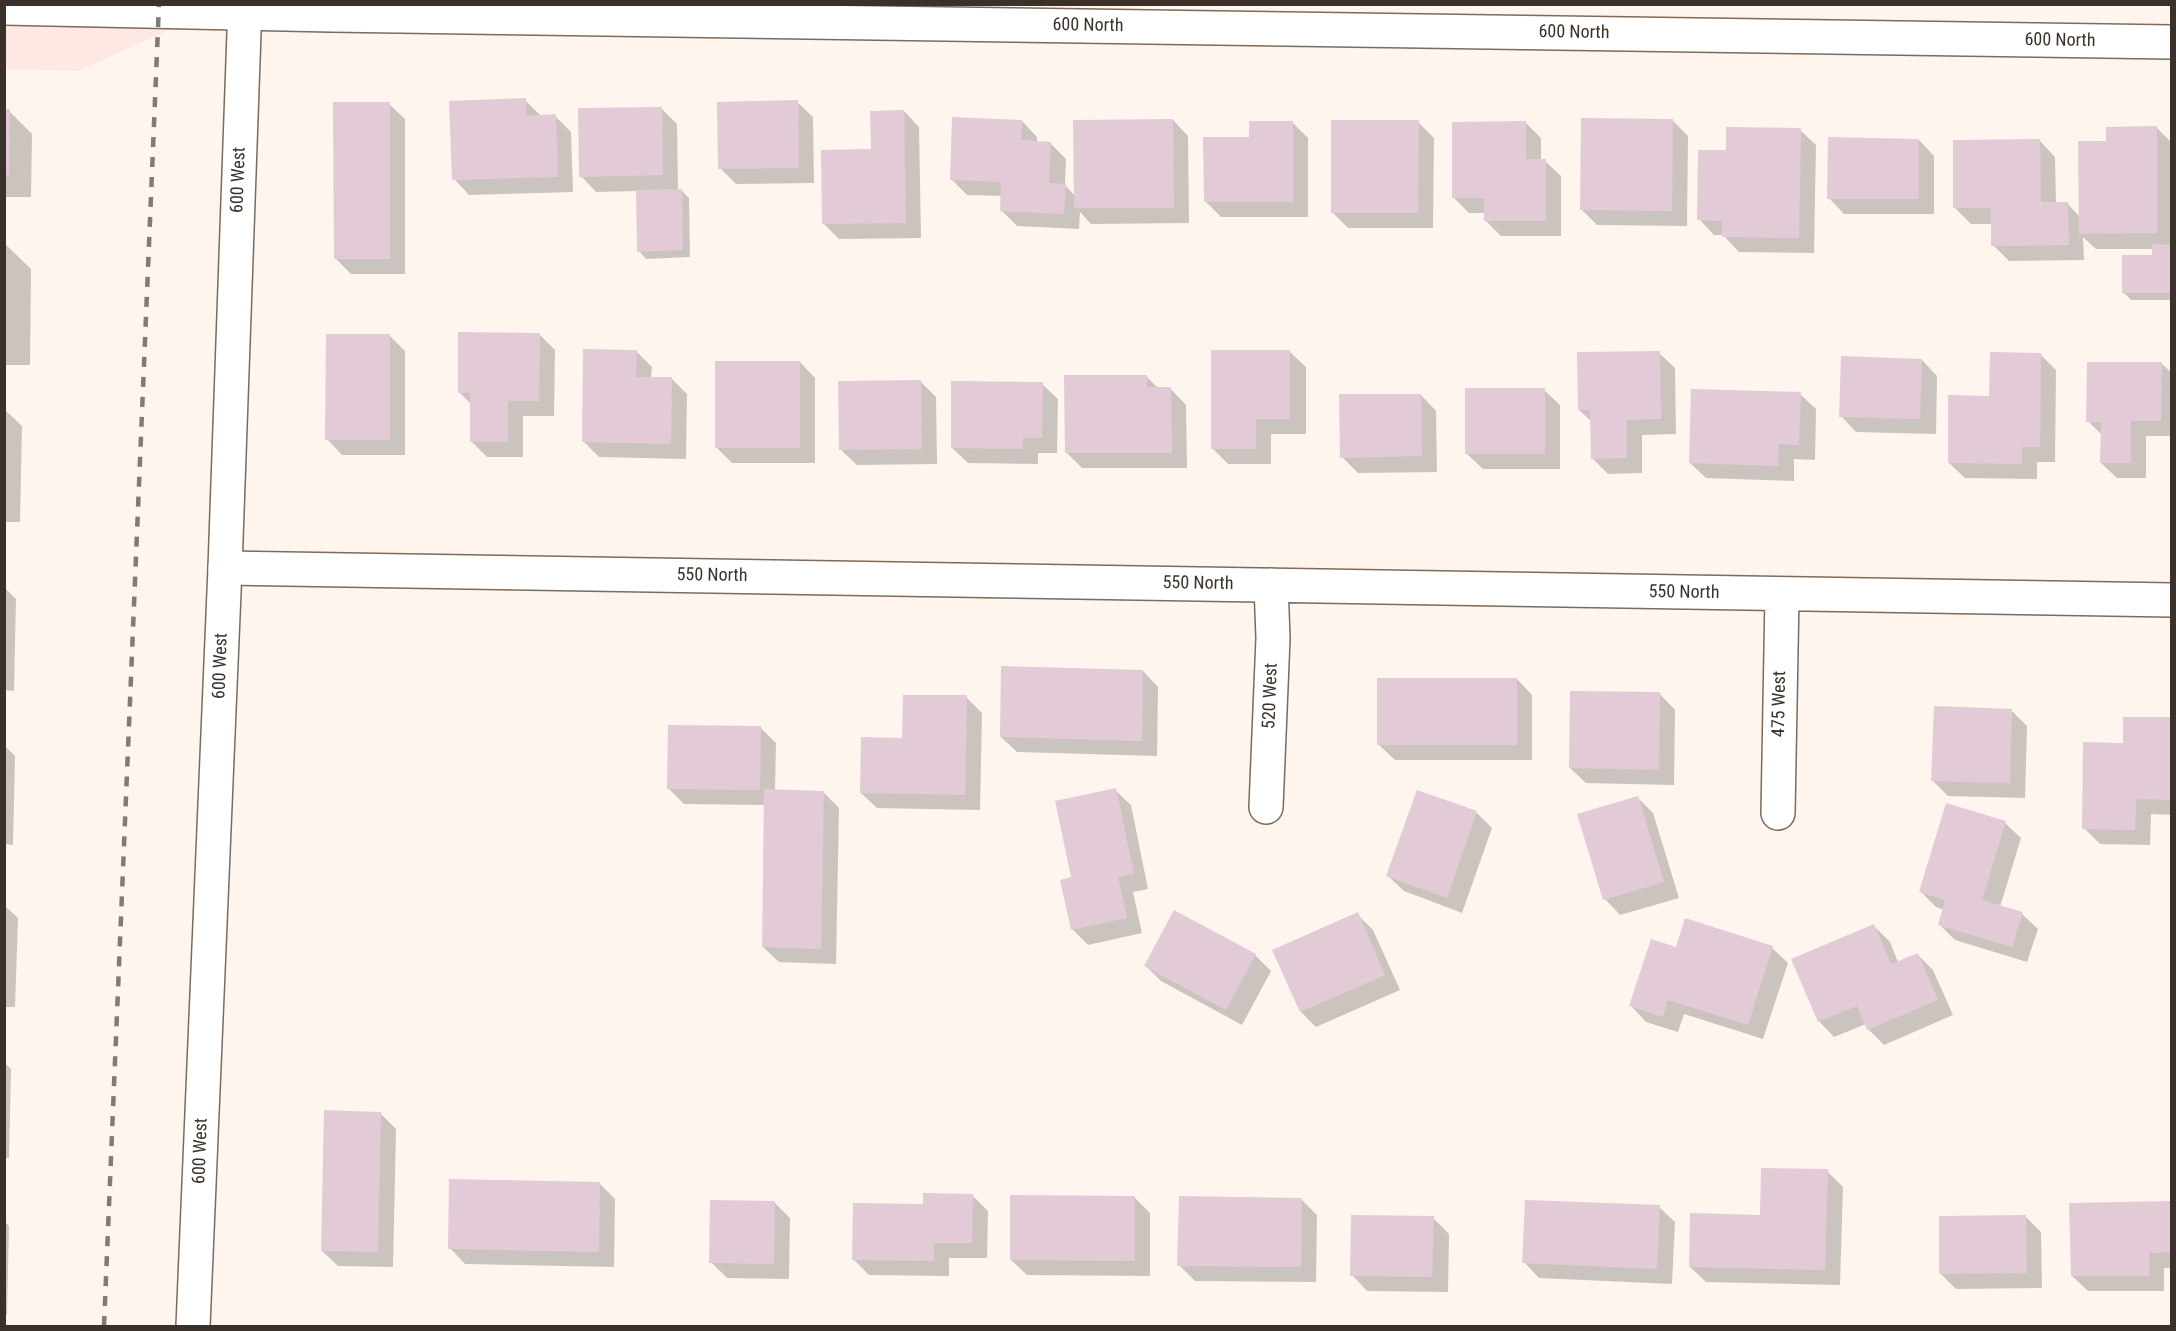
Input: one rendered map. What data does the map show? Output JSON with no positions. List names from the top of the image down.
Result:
{
  "streets": {
    "street": [
      "600 North",
      "600 West",
      "550 North",
      "520 West",
      "475 West"
    ]
  },
  "crossings": [
    ["600 North", "600 West"],
    ["600 West", "550 North"],
    ["550 North", "520 West"],
    ["550 North", "475 West"]
  ]
}
